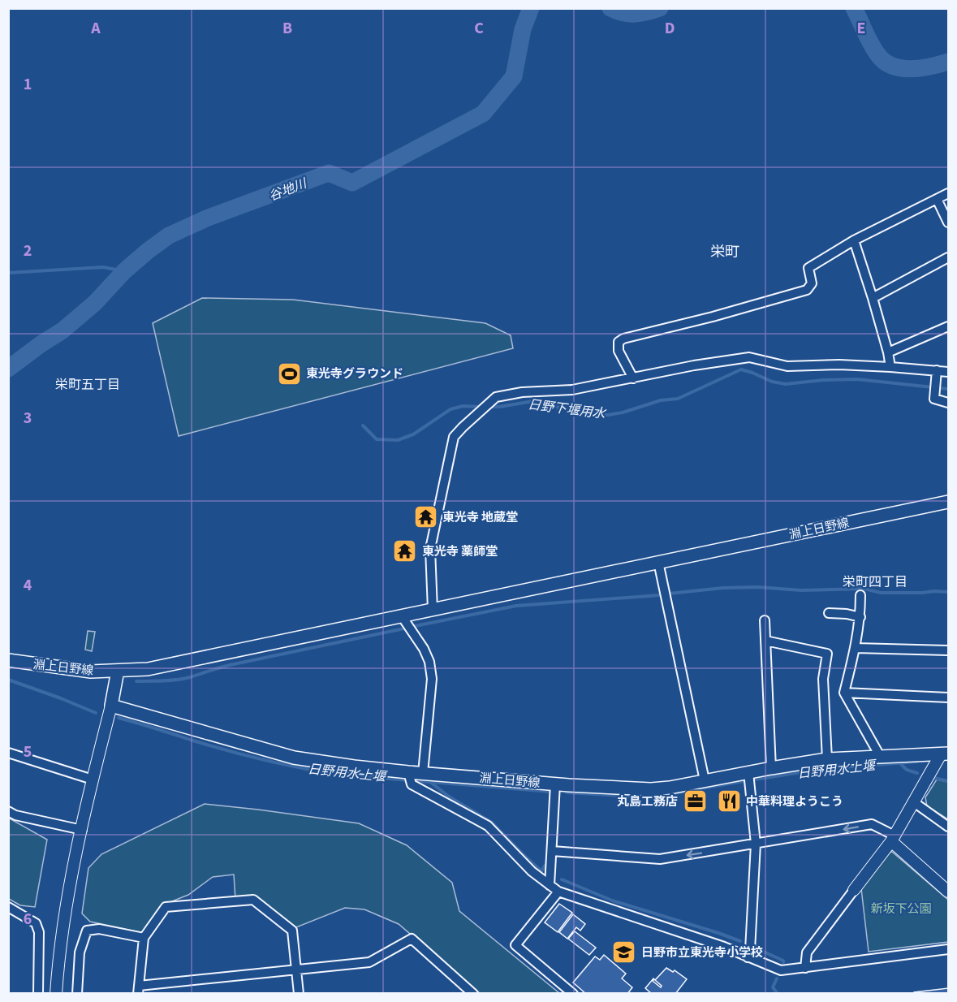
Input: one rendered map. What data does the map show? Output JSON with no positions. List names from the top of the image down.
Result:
{
  "streets": {
    "main road": ["淵上日野線"]
  },
  "districts": ["栄町", "栄町五丁目", "栄町四丁目"],
  "water": ["谷地川", "日野下堰用水", "日野用水上堰"],
  "parks": ["新坂下公園"],
  "places": {
    "sports": ["東光寺グラウンド"],
    "temple": ["東光寺 地蔵堂", "東光寺 薬師堂"],
    "office": ["丸島工務店"],
    "restaurant": ["中華料理ようこう"],
    "school or university": ["日野市立東光寺小学校"]
  },
  "grid": {
    "columns": [
      "A",
      "B",
      "C",
      "D",
      "E"
    ],
    "rows": [
      "1",
      "2",
      "3",
      "4",
      "5",
      "6"
    ]
  }
}
